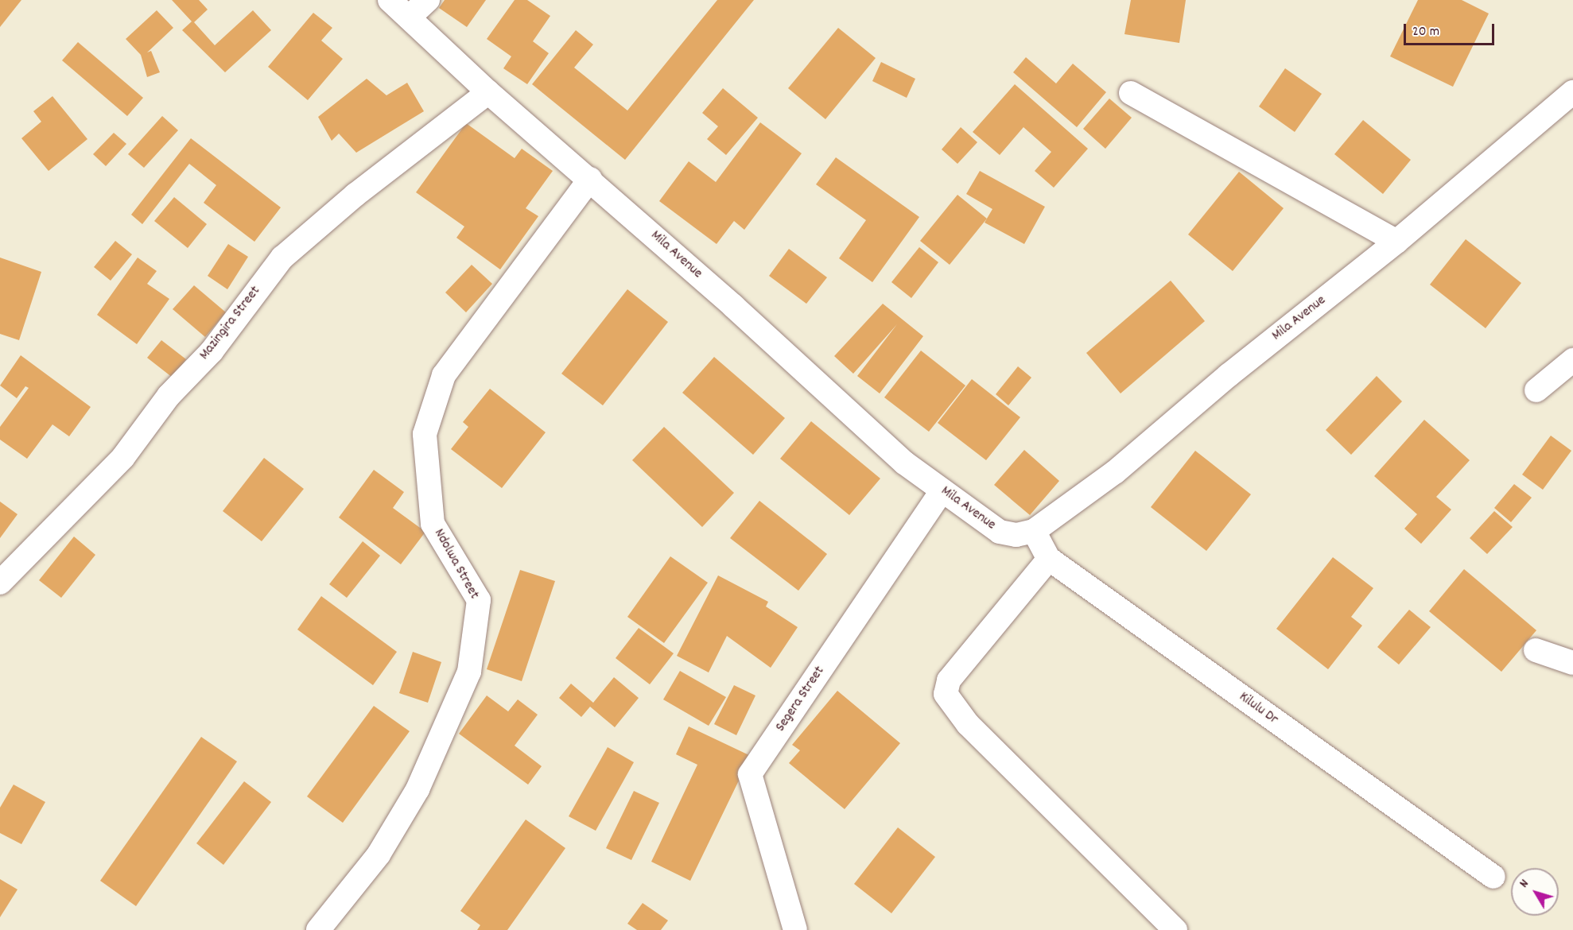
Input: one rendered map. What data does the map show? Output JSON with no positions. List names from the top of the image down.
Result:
{
  "streets": {
    "street": [
      "Mila Avenue",
      "Mazingira Street",
      "Ndolwa Street",
      "Segera Street",
      "Kilulu Dr"
    ]
  },
  "crossings": [
    ["Mila Avenue", "Mazingira Street"],
    ["Mila Avenue", "Ndolwa Street"],
    ["Mila Avenue", "Segera Street"],
    ["Mila Avenue", "Kilulu Dr"]
  ],
  "scale_bar": "20 m",
  "north": "top left"
}
